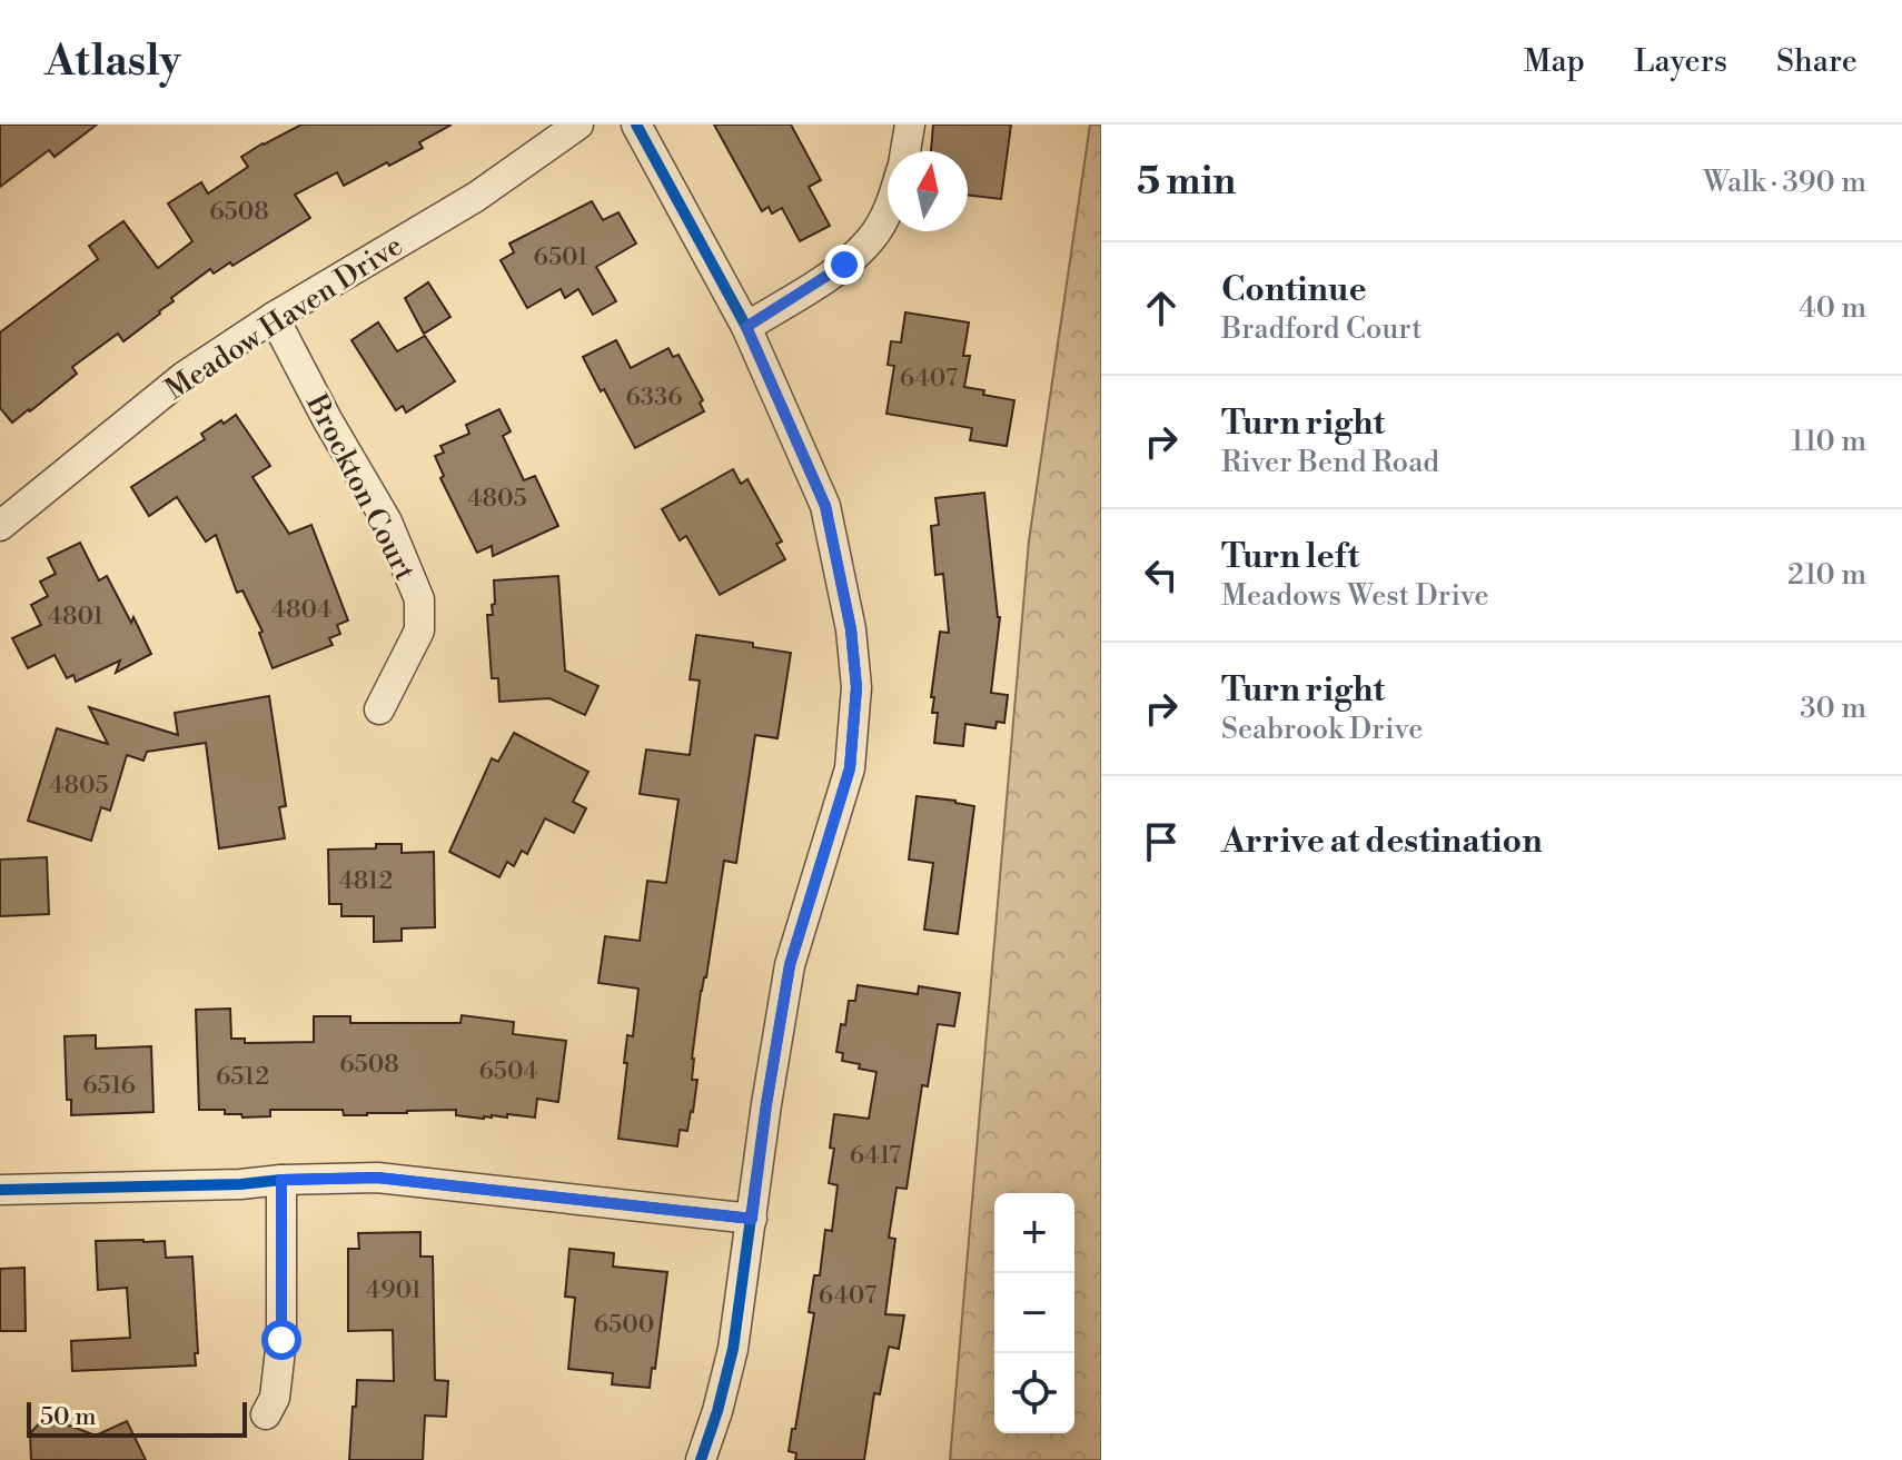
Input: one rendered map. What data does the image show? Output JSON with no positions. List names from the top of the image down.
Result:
{
  "streets": {
    "street": ["Meadow Haven Drive", "Brockton Court"]
  },
  "crossings": [
    ["Meadow Haven Drive", "Brockton Court"]
  ],
  "house_numbers": [
    "6508",
    "6501",
    "6407",
    "6336",
    "4805",
    "4804",
    "4801",
    "4805",
    "4812",
    "6508",
    "6504",
    "6512",
    "6516",
    "6417",
    "4901",
    "6407",
    "6500"
  ],
  "scale_bar": "50 m",
  "north": "top",
  "page": {
    "header": "Atlasly",
    "nav": ["Map", "Layers", "Share"],
    "heading": ["5 min", "Walk · 390 m"],
    "list": [
      ["Continue", "Bradford Court", "40 m"],
      ["Turn right", "River Bend Road", "110 m"],
      ["Turn left", "Meadows West Drive", "210 m"],
      ["Turn right", "Seabrook Drive", "30 m"],
      "Arrive at destination"
    ],
    "map_buttons": ["+", "−"],
    "scale": "50 m"
  }
}
